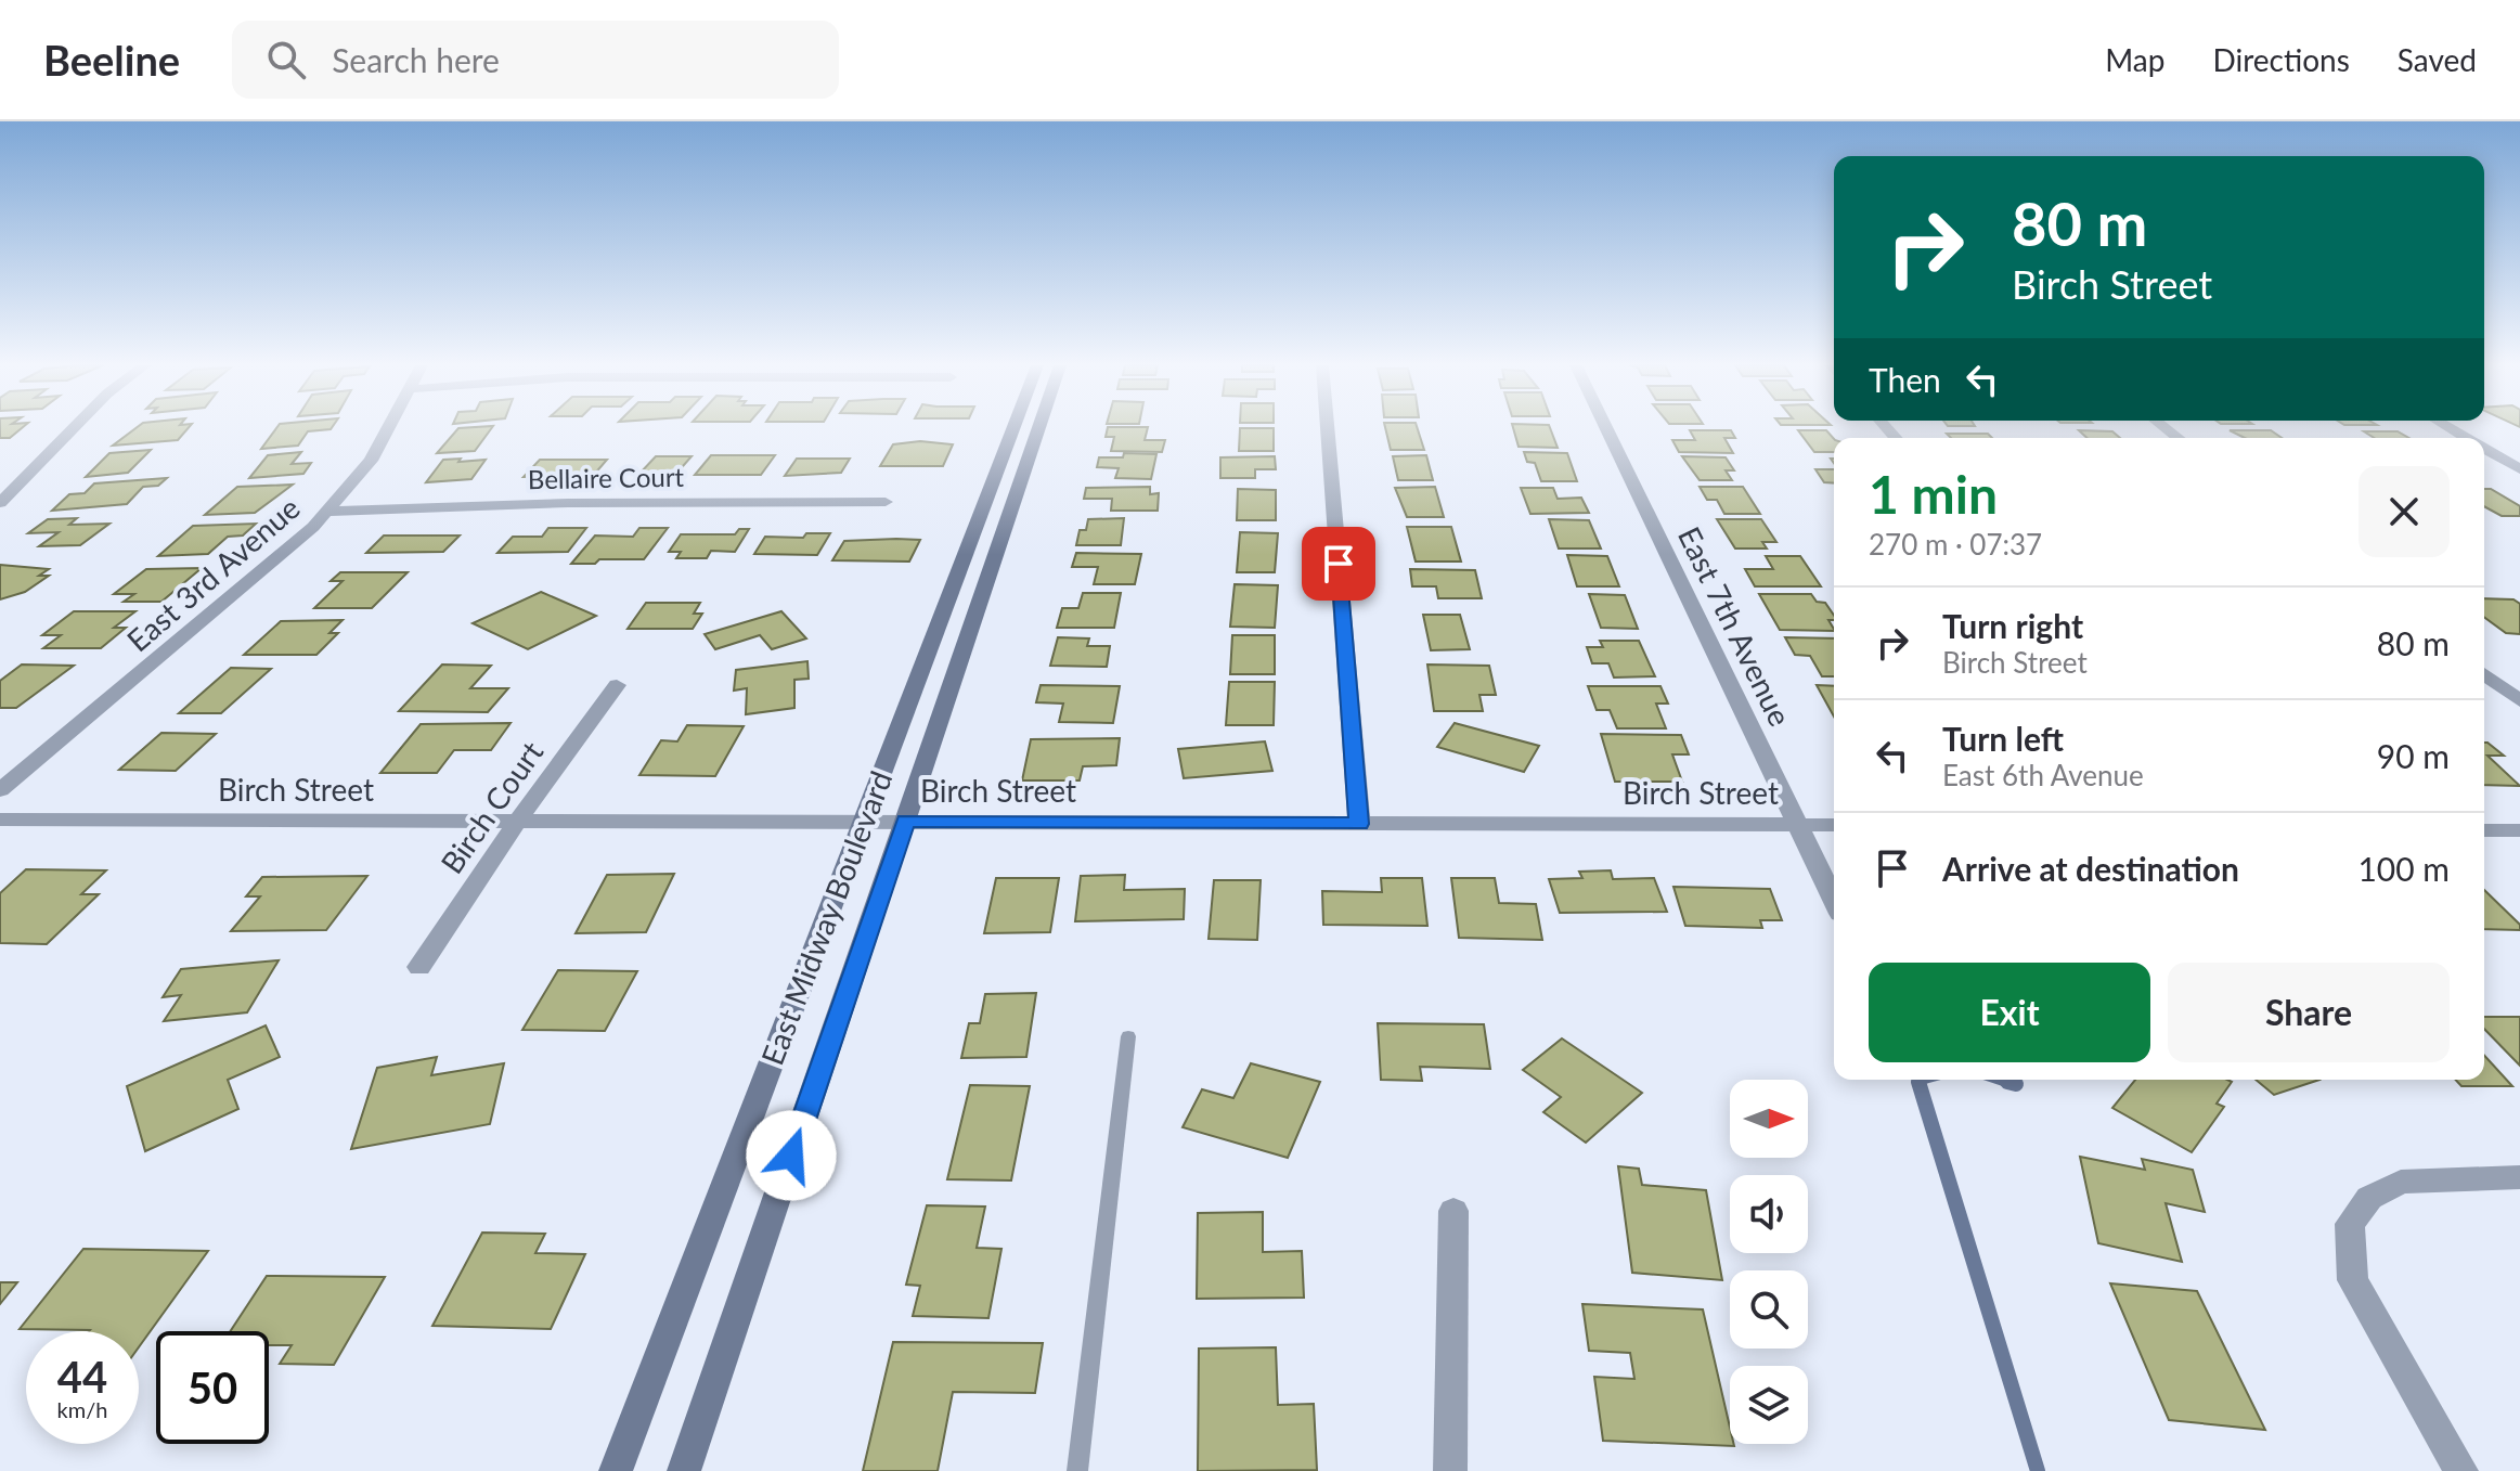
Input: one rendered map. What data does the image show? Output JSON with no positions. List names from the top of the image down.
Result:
{
  "streets": {
    "main road": ["East Midway Boulevard"],
    "street": [
      "Bellaire Court",
      "East 3rd Avenue",
      "East 7th Avenue",
      "Birch Street",
      "Birch Court"
    ]
  },
  "crossings": [
    ["Bellaire Court", "East 3rd Avenue"],
    ["East 7th Avenue", "Birch Street"],
    ["Birch Street", "Birch Court"],
    ["Birch Street", "East Midway Boulevard"]
  ],
  "north": "right",
  "page": {
    "header": "Beeline",
    "search": "Search here",
    "nav": ["Map", "Directions", "Saved"],
    "turn": ["80 m", "Birch Street"],
    "then": "Then",
    "heading": ["1 min", "270 m · 07:37"],
    "list": [
      {
        "name": "Turn right",
        "note": "Birch Street",
        "value": "80 m"
      },
      {
        "name": "Turn left",
        "note": "East 6th Avenue",
        "value": "90 m"
      },
      {
        "name": "Arrive at destination",
        "value": "100 m"
      }
    ],
    "buttons": ["Exit", "Share"],
    "speed": "44 km/h",
    "limit": "50"
  }
}
